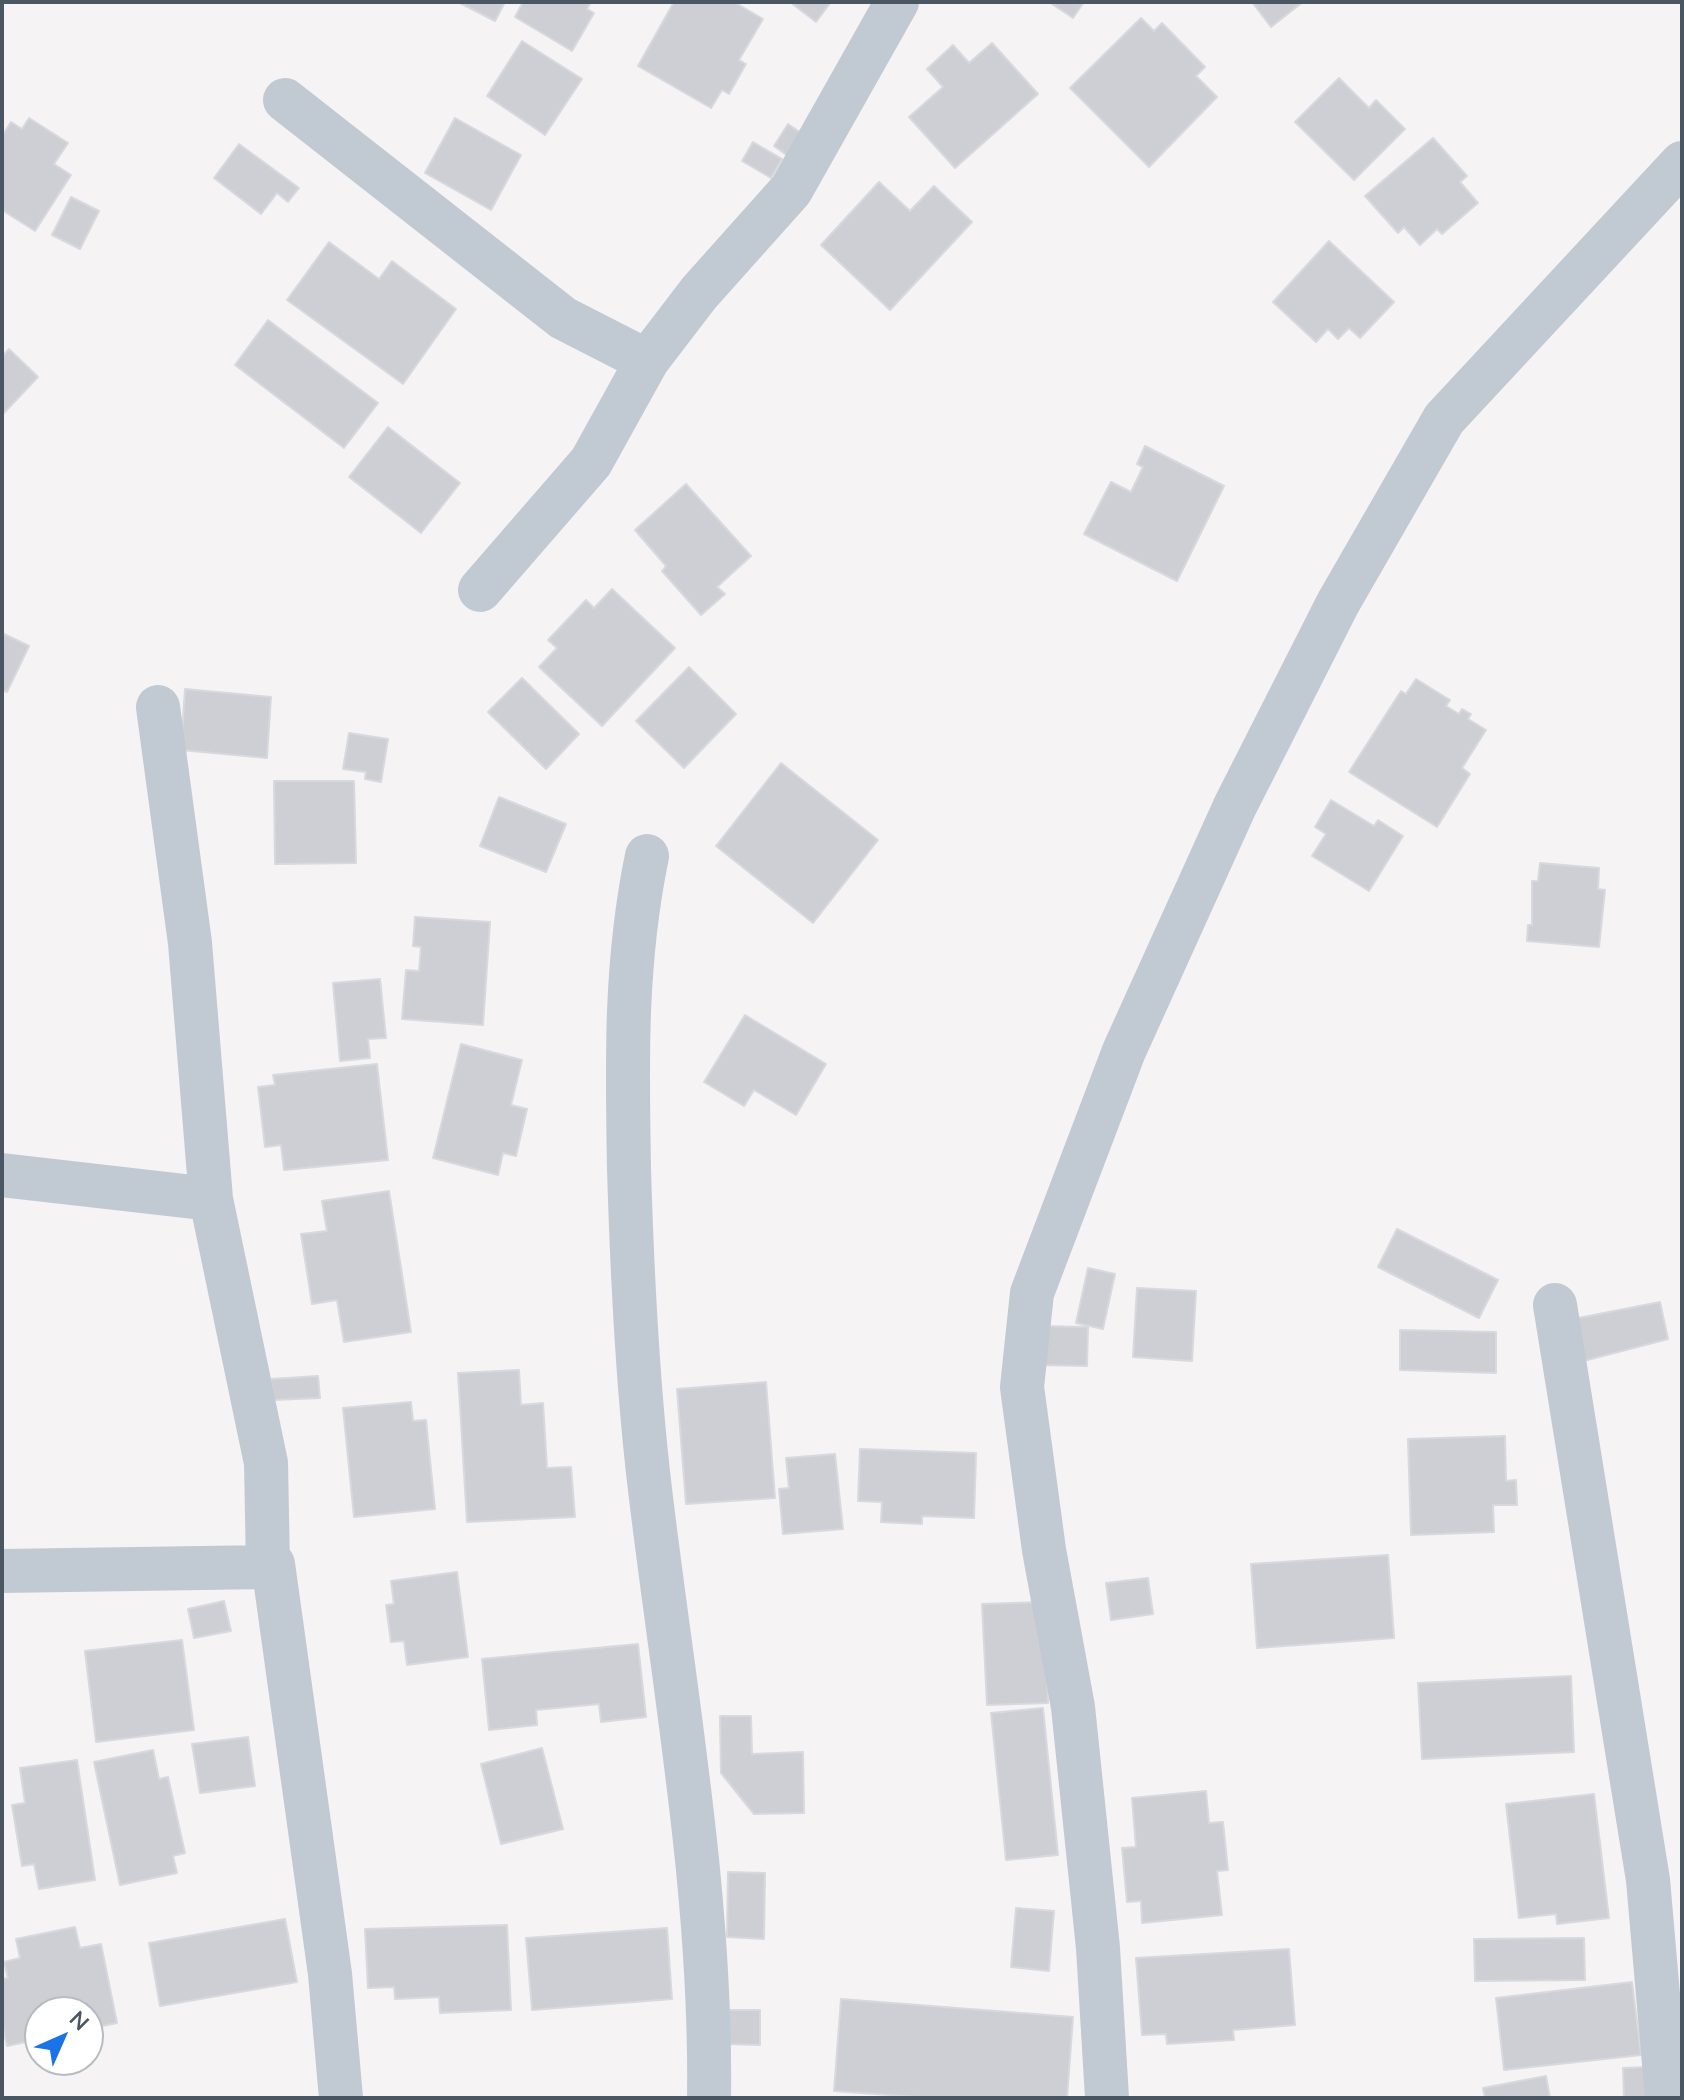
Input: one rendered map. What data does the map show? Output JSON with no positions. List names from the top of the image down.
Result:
{
  "north": "top right"
}
